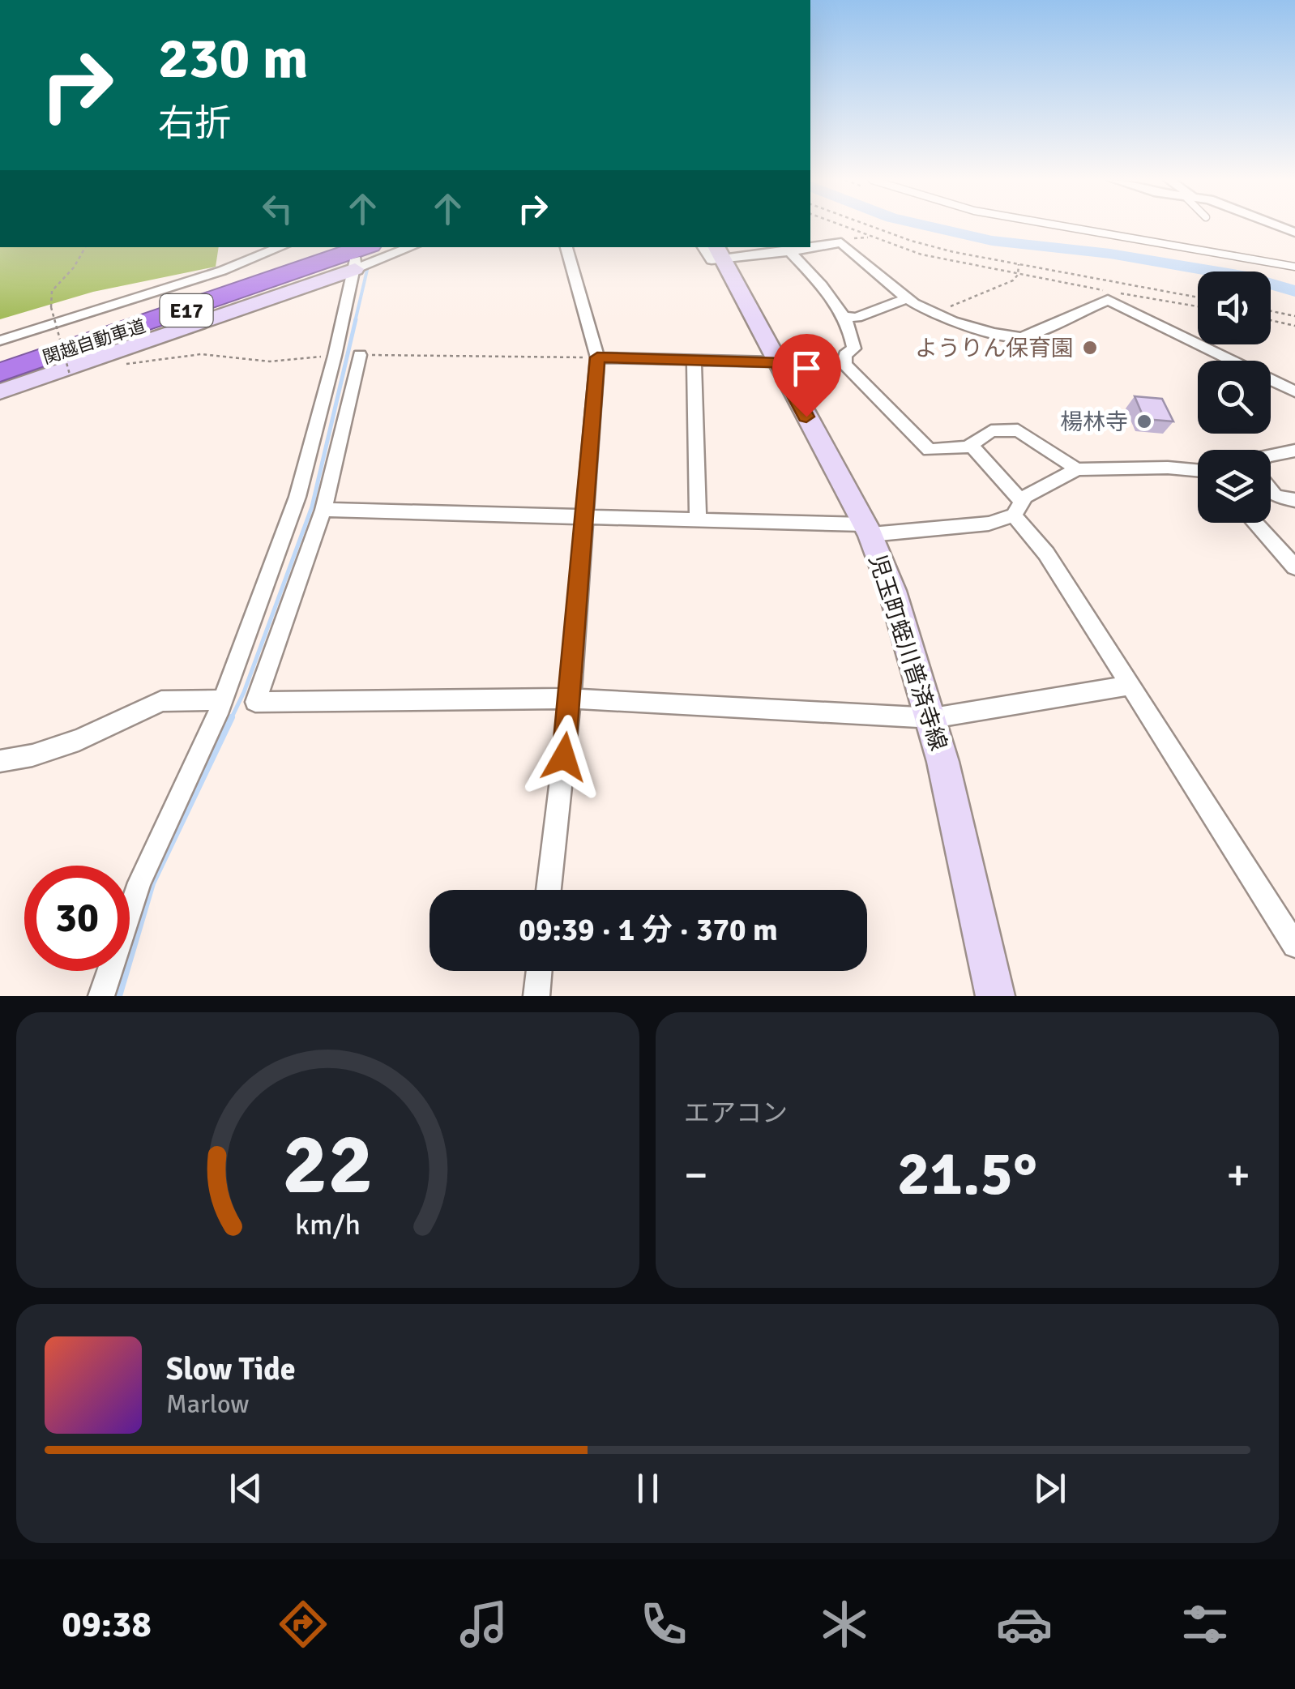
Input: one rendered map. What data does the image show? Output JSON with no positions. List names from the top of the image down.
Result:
{
  "streets": {
    "highway": ["E17", "関越自動車道"],
    "main road": ["児玉町蛭川普済寺線"]
  },
  "places": ["ようりん保育園", "楊林寺"],
  "page": {
    "turn": ["230 m", "右折"],
    "limit": "30",
    "trip": "09:39 · 1 分 · 370 m",
    "tile": "エアコン",
    "heat": ["−", "21.5°", "+"],
    "song": ["Slow Tide", "Marlow"],
    "tabs": "09:38",
    "gauge": ["22", "km/h"]
  }
}
